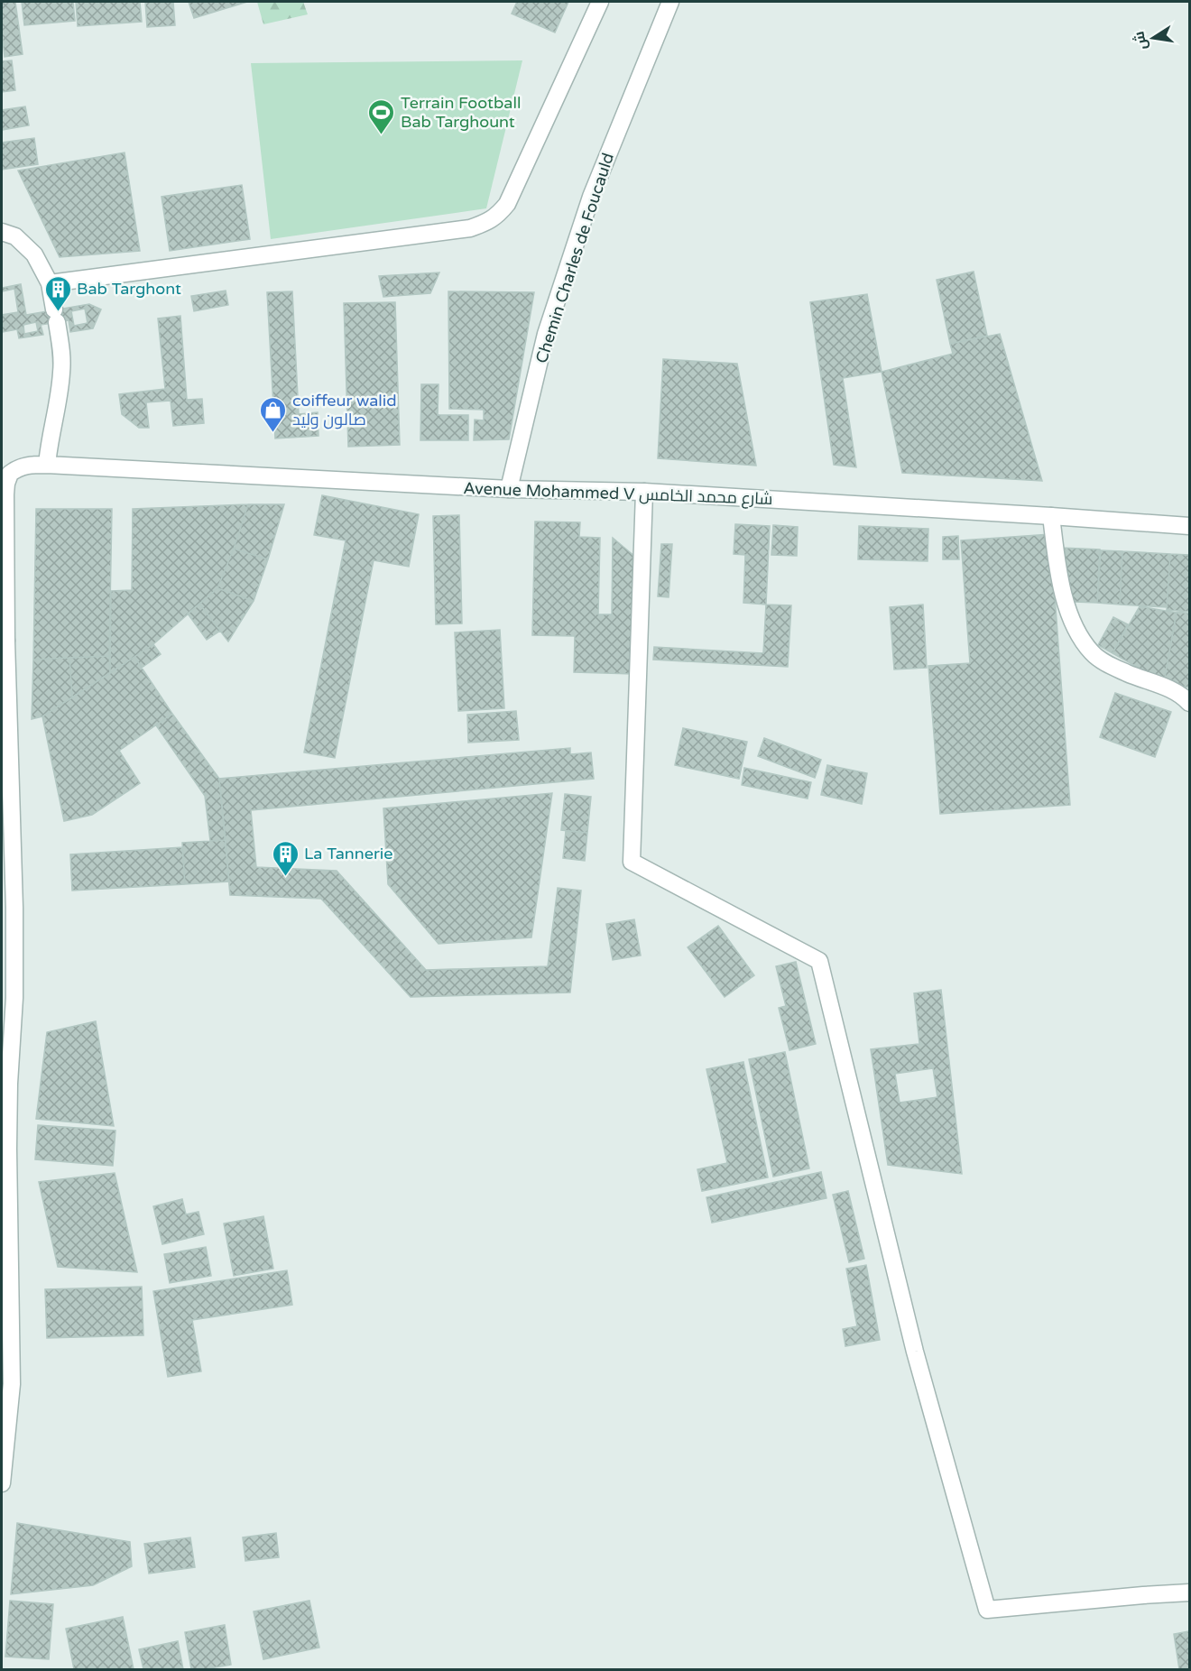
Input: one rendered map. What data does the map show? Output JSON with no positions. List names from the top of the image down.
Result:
{
  "streets": {
    "street": ["Chemin Charles de Foucauld", "Avenue Mohammed V شارع محمد الخامس"]
  },
  "crossings": [
    ["Chemin Charles de Foucauld", "Avenue Mohammed V شارع محمد الخامس"]
  ],
  "places": {
    "sports": ["Terrain Football Bab Targhount"],
    "building": ["Bab Targhont", "La Tannerie"],
    "shop": ["coiffeur walid صالون وليد"]
  },
  "north": "left"
}
